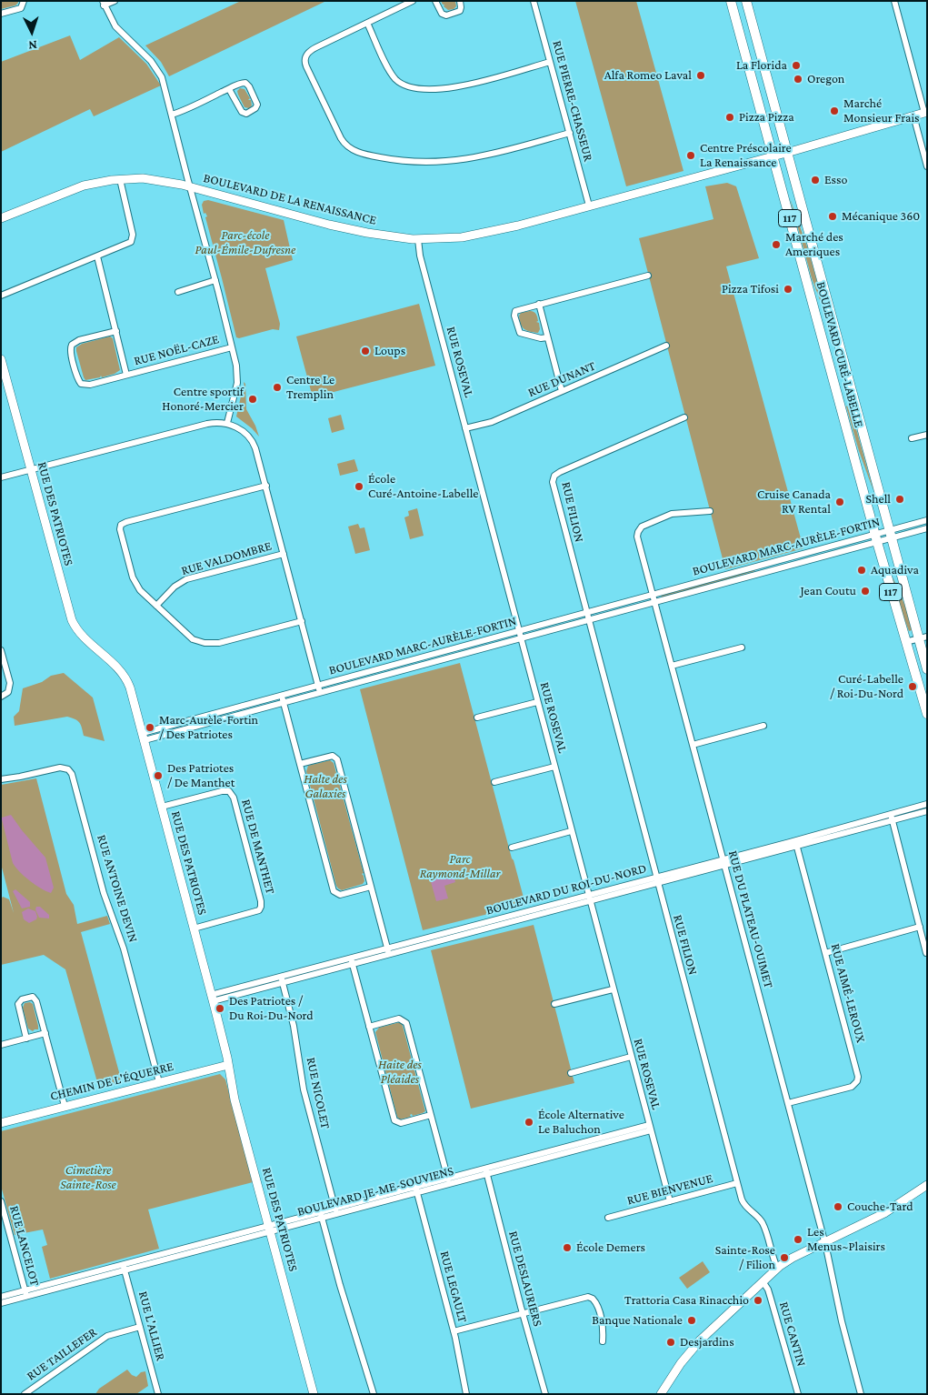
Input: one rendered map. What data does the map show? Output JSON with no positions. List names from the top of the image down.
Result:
{
  "streets": {
    "main road": ["117", "BOULEVARD CURÉ-LABELLE"],
    "street": [
      "RUE PIERRE-CHASSEUR",
      "BOULEVARD DE LA RENAISSANCE",
      "RUE NOËL-CAZE",
      "RUE ROSEVAL",
      "RUE DUNANT",
      "RUE FILION",
      "RUE DES PATRIOTES",
      "BOULEVARD MARC-AURÈLE-FORTIN",
      "RUE VALDOMBRE",
      "RUE DE MANTHET",
      "RUE ANTOINE DEVIN",
      "BOULEVARD DU ROI-DU-NORD",
      "RUE DU PLATEAU-OUIMET",
      "RUE AIMÉ-LEROUX",
      "CHEMIN DE L'ÉQUERRE",
      "RUE NICOLET",
      "RUE BIENVENUE",
      "BOULEVARD JE-ME-SOUVIENS",
      "RUE LANCELOT",
      "RUE DESLAURIERS",
      "RUE LEGAULT",
      "RUE L'ALLIER",
      "RUE CANTIN",
      "RUE TAILLEFER"
    ]
  },
  "crossings": [
    ["RUE PIERRE-CHASSEUR", "BOULEVARD DE LA RENAISSANCE"],
    ["BOULEVARD DE LA RENAISSANCE", "BOULEVARD CURÉ-LABELLE"],
    ["BOULEVARD DE LA RENAISSANCE", "RUE ROSEVAL"],
    ["BOULEVARD CURÉ-LABELLE", "BOULEVARD MARC-AURÈLE-FORTIN"],
    ["RUE ROSEVAL", "RUE DUNANT"],
    ["RUE ROSEVAL", "BOULEVARD MARC-AURÈLE-FORTIN"],
    ["RUE ROSEVAL", "BOULEVARD DU ROI-DU-NORD"],
    ["RUE ROSEVAL", "RUE BIENVENUE"],
    ["RUE ROSEVAL", "BOULEVARD JE-ME-SOUVIENS"],
    ["RUE FILION", "BOULEVARD MARC-AURÈLE-FORTIN"],
    ["RUE FILION", "BOULEVARD DU ROI-DU-NORD"],
    ["RUE FILION", "RUE BIENVENUE"],
    ["RUE DES PATRIOTES", "BOULEVARD MARC-AURÈLE-FORTIN"],
    ["RUE DES PATRIOTES", "RUE DE MANTHET"],
    ["RUE DES PATRIOTES", "BOULEVARD DU ROI-DU-NORD"],
    ["RUE DES PATRIOTES", "CHEMIN DE L'ÉQUERRE"],
    ["RUE DES PATRIOTES", "BOULEVARD JE-ME-SOUVIENS"],
    ["BOULEVARD MARC-AURÈLE-FORTIN", "RUE DU PLATEAU-OUIMET"],
    ["RUE ANTOINE DEVIN", "CHEMIN DE L'ÉQUERRE"],
    ["BOULEVARD DU ROI-DU-NORD", "RUE DU PLATEAU-OUIMET"],
    ["BOULEVARD DU ROI-DU-NORD", "RUE AIMÉ-LEROUX"],
    ["BOULEVARD DU ROI-DU-NORD", "RUE NICOLET"],
    ["RUE DU PLATEAU-OUIMET", "RUE AIMÉ-LEROUX"],
    ["RUE NICOLET", "BOULEVARD JE-ME-SOUVIENS"],
    ["BOULEVARD JE-ME-SOUVIENS", "RUE LANCELOT"],
    ["BOULEVARD JE-ME-SOUVIENS", "RUE DESLAURIERS"],
    ["BOULEVARD JE-ME-SOUVIENS", "RUE LEGAULT"],
    ["BOULEVARD JE-ME-SOUVIENS", "RUE L'ALLIER"],
    ["RUE L'ALLIER", "RUE TAILLEFER"]
  ],
  "parks": [
    "Parc-école Paul-Émile-Dufresne",
    "Halte des Galaxies",
    "Parc Raymond-Millar",
    "Haite des Pléaides",
    "Cimetière Sainte-Rose"
  ],
  "places": [
    "La Florida",
    "Alfa Romeo Laval",
    "Oregon",
    "Marché Monsieur Frais",
    "Pizza Pizza",
    "Centre Préscolaire La Renaissance",
    "Esso",
    "Mécanique 360",
    "Marché des Ameriques",
    "Pizza Tifosi",
    "Loups",
    "Centre Le Tremplin",
    "Centre sportif Honoré-Mercier",
    "École Curé-Antoine-Labelle",
    "Shell",
    "Cruise Canada RV Rental",
    "Aquadiva",
    "Jean Coutu",
    "Curé-Labelle / Roi-Du-Nord",
    "Marc-Aurèle-Fortin / Des Patriotes",
    "Des Patriotes / De Manthet",
    "Des Patriotes / Du Roi-Du-Nord",
    "École Alternative Le Baluchon",
    "Couche-Tard",
    "Les Menus~Plaisirs",
    "École Demers",
    "Sainte-Rose / Filion",
    "Trattoria Casa Rinacchio",
    "Banque Nationale",
    "Desjardins"
  ],
  "north": "bottom"
}
